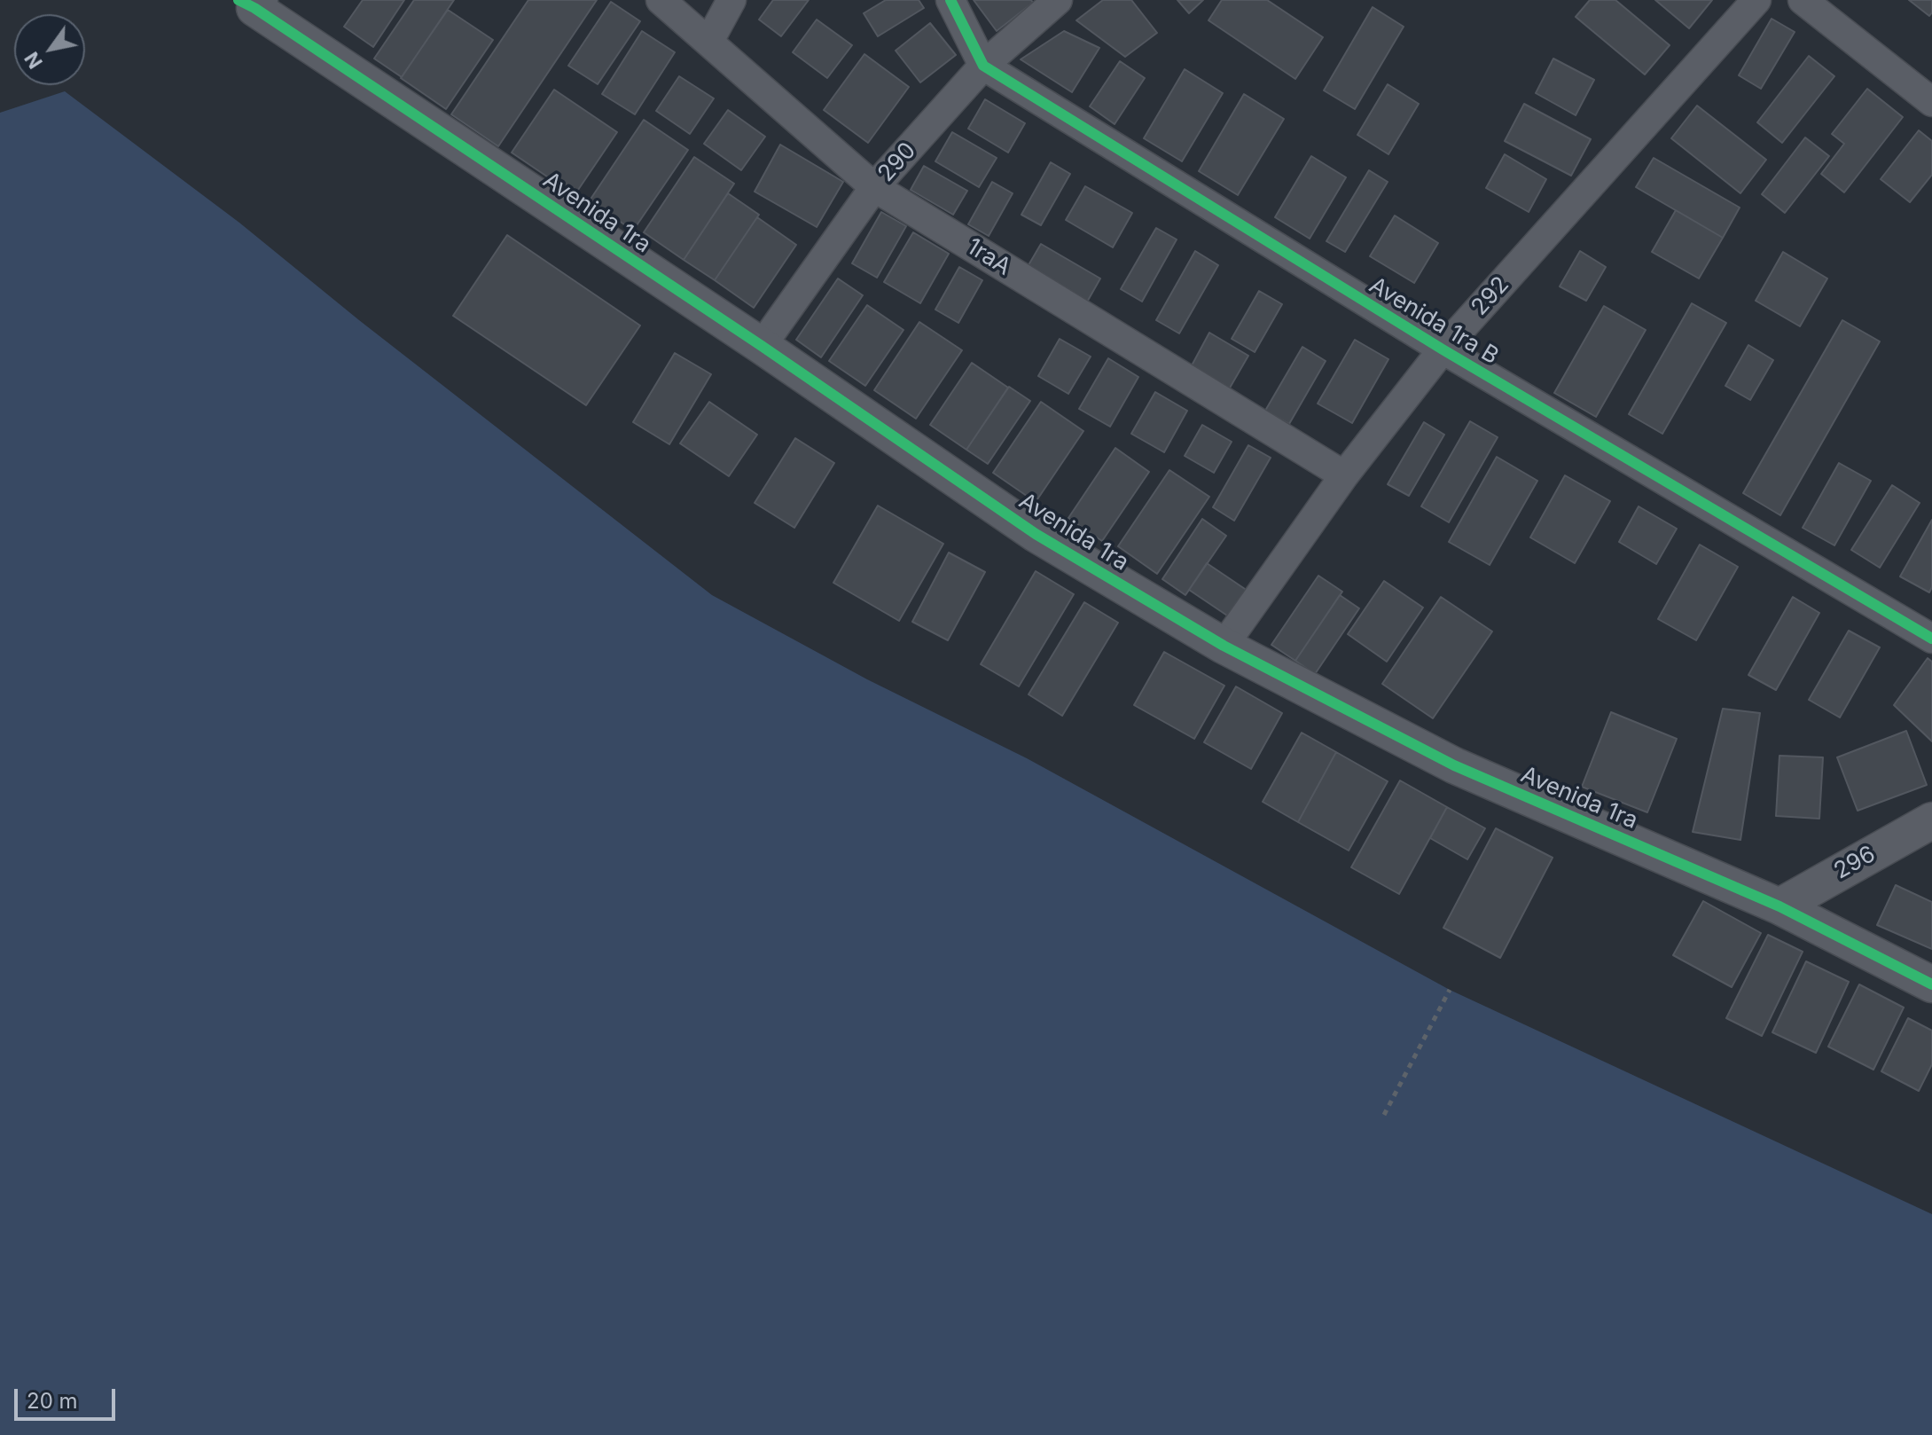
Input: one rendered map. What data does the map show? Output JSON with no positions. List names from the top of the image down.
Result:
{
  "streets": {
    "street": [
      "290",
      "Avenida 1ra",
      "1raA",
      "292",
      "Avenida 1ra B",
      "296"
    ]
  },
  "crossings": [
    ["290", "Avenida 1ra"],
    ["290", "1raA"],
    ["290", "Avenida 1ra B"],
    ["Avenida 1ra", "292"],
    ["Avenida 1ra", "296"],
    ["1raA", "292"],
    ["292", "Avenida 1ra B"]
  ],
  "scale_bar": "20 m",
  "north": "bottom left"
}
